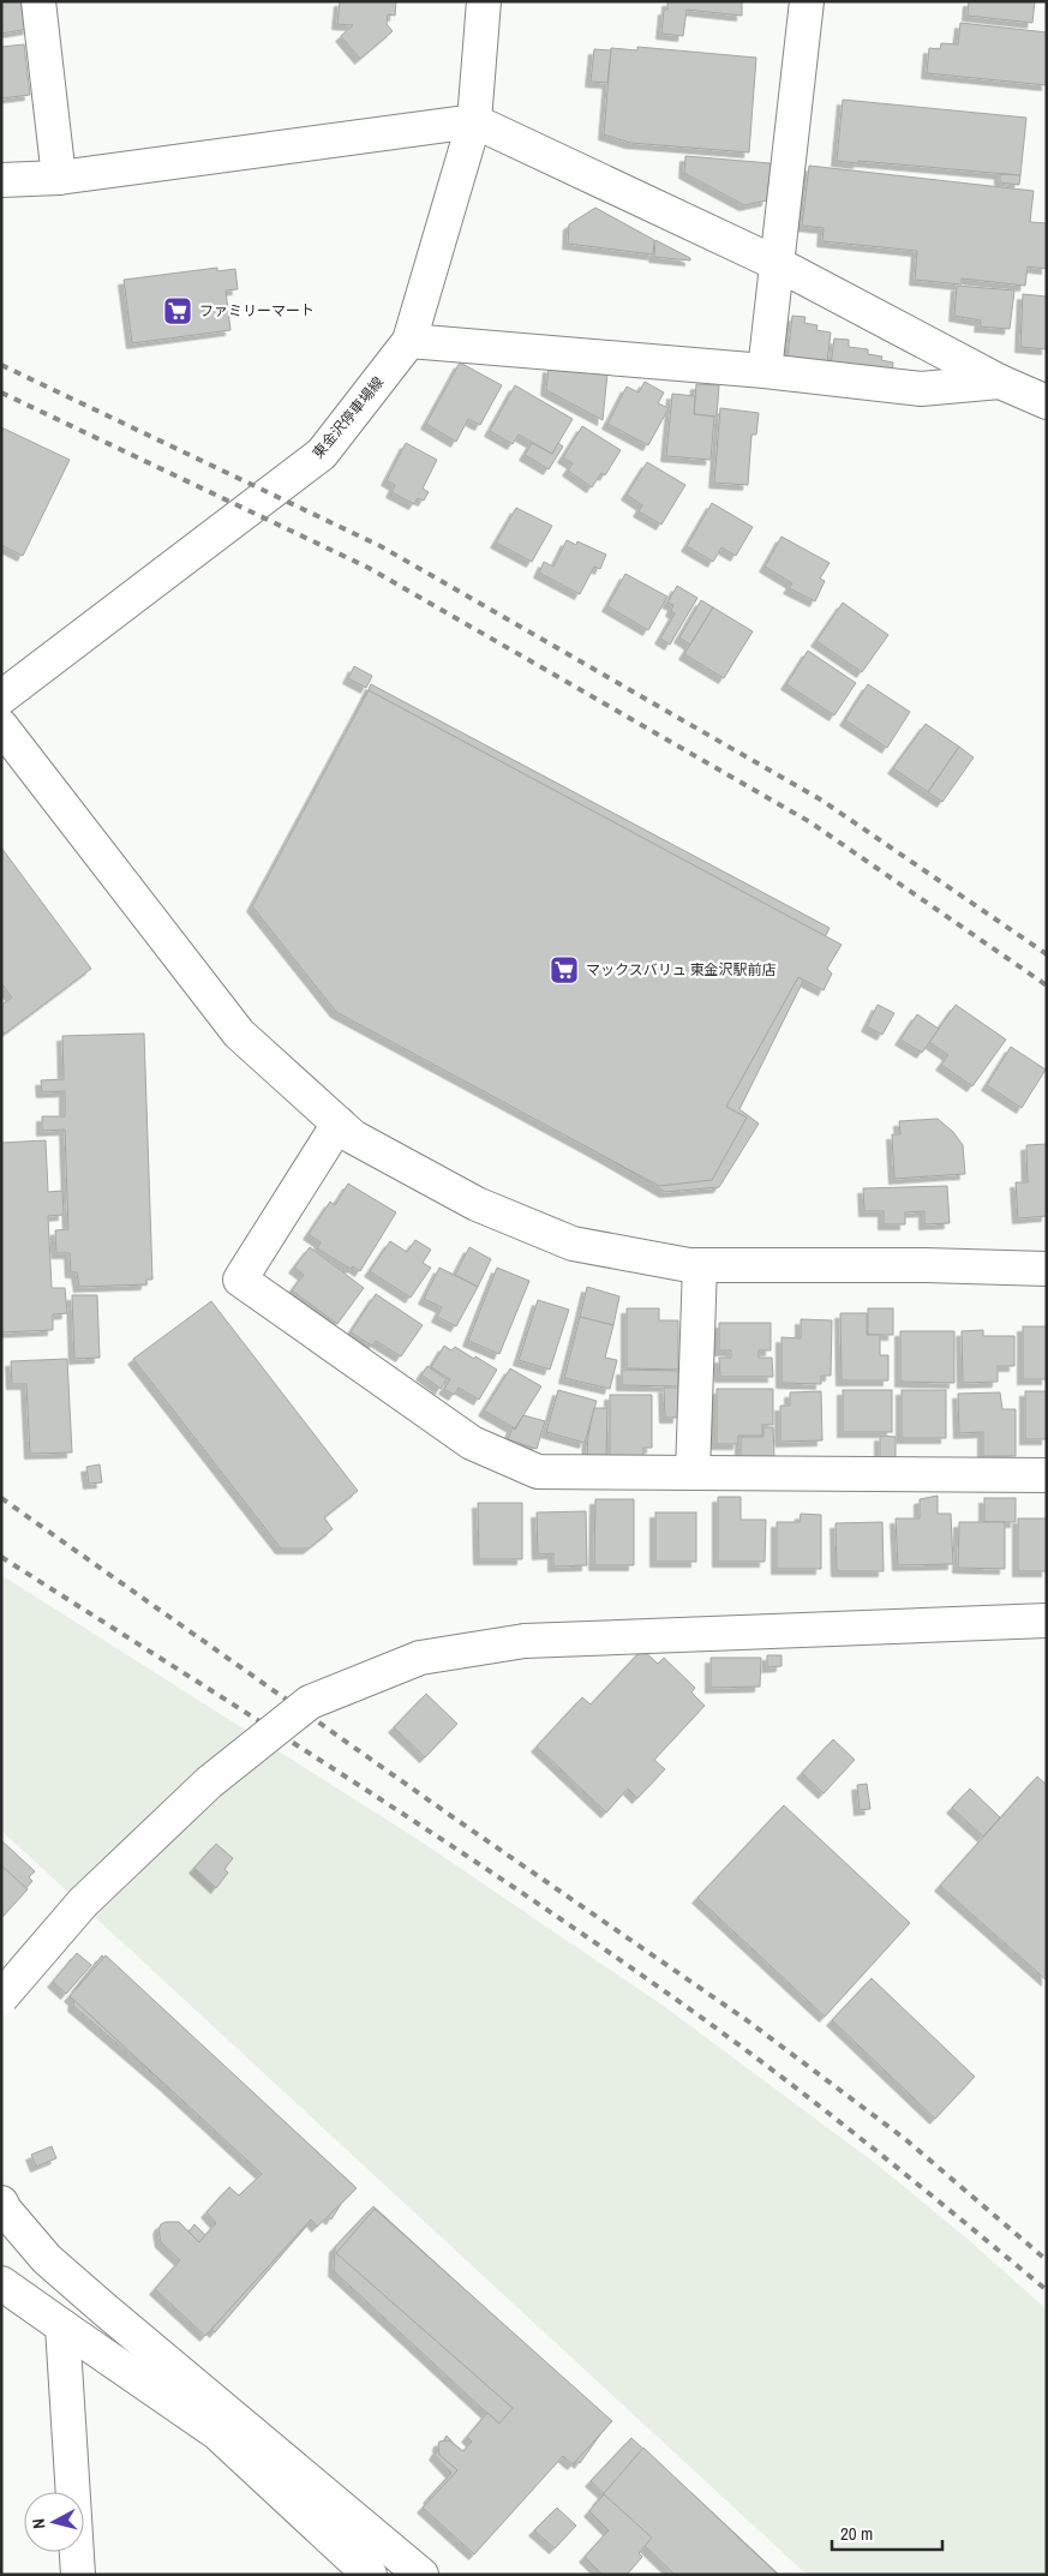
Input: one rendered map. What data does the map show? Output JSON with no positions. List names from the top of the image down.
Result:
{
  "streets": {
    "street": ["東金沢停車場線"]
  },
  "places": {
    "supermarket": ["ファミリーマート", "マックスバリュ 東金沢駅前店"]
  },
  "scale_bar": "20 m",
  "north": "left"
}
